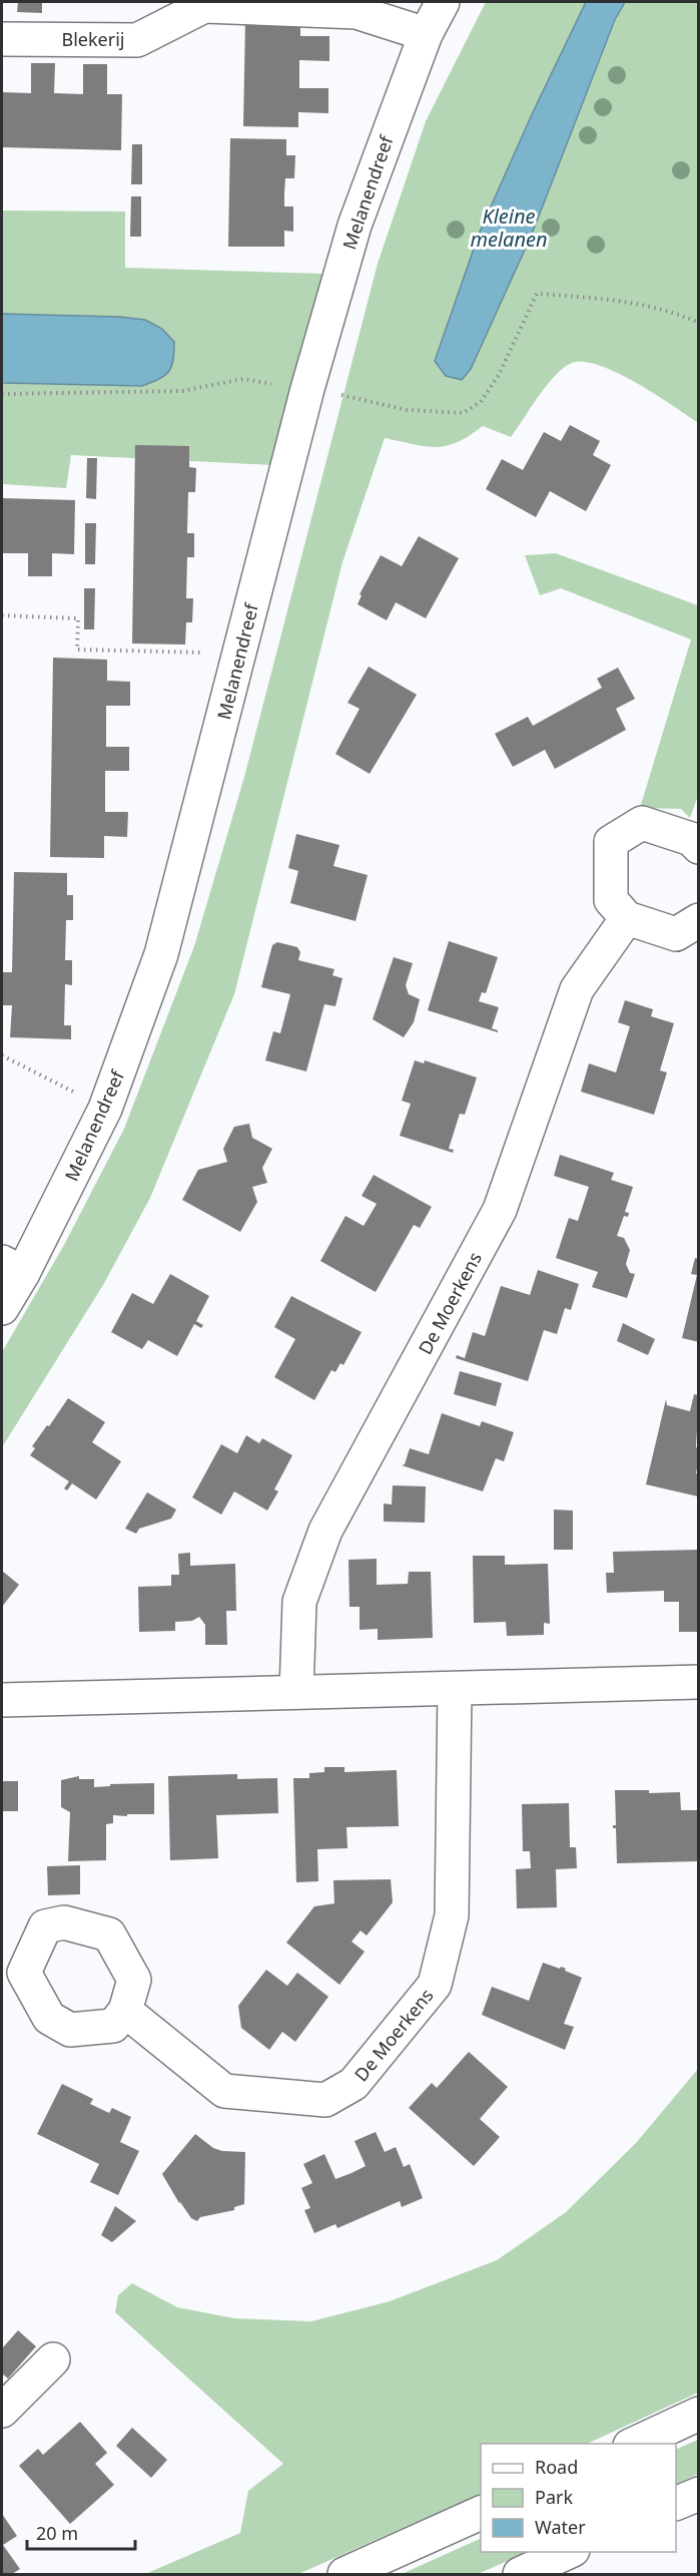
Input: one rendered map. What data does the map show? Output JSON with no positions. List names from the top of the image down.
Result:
{
  "streets": {
    "street": ["Blekerij", "Melanendreef", "De Moerkens"]
  },
  "crossings": [
    ["Blekerij", "Melanendreef"]
  ],
  "water": ["Kleine melanen"],
  "legend": ["Road", "Park", "Water"],
  "scale_bar": "20 m"
}
